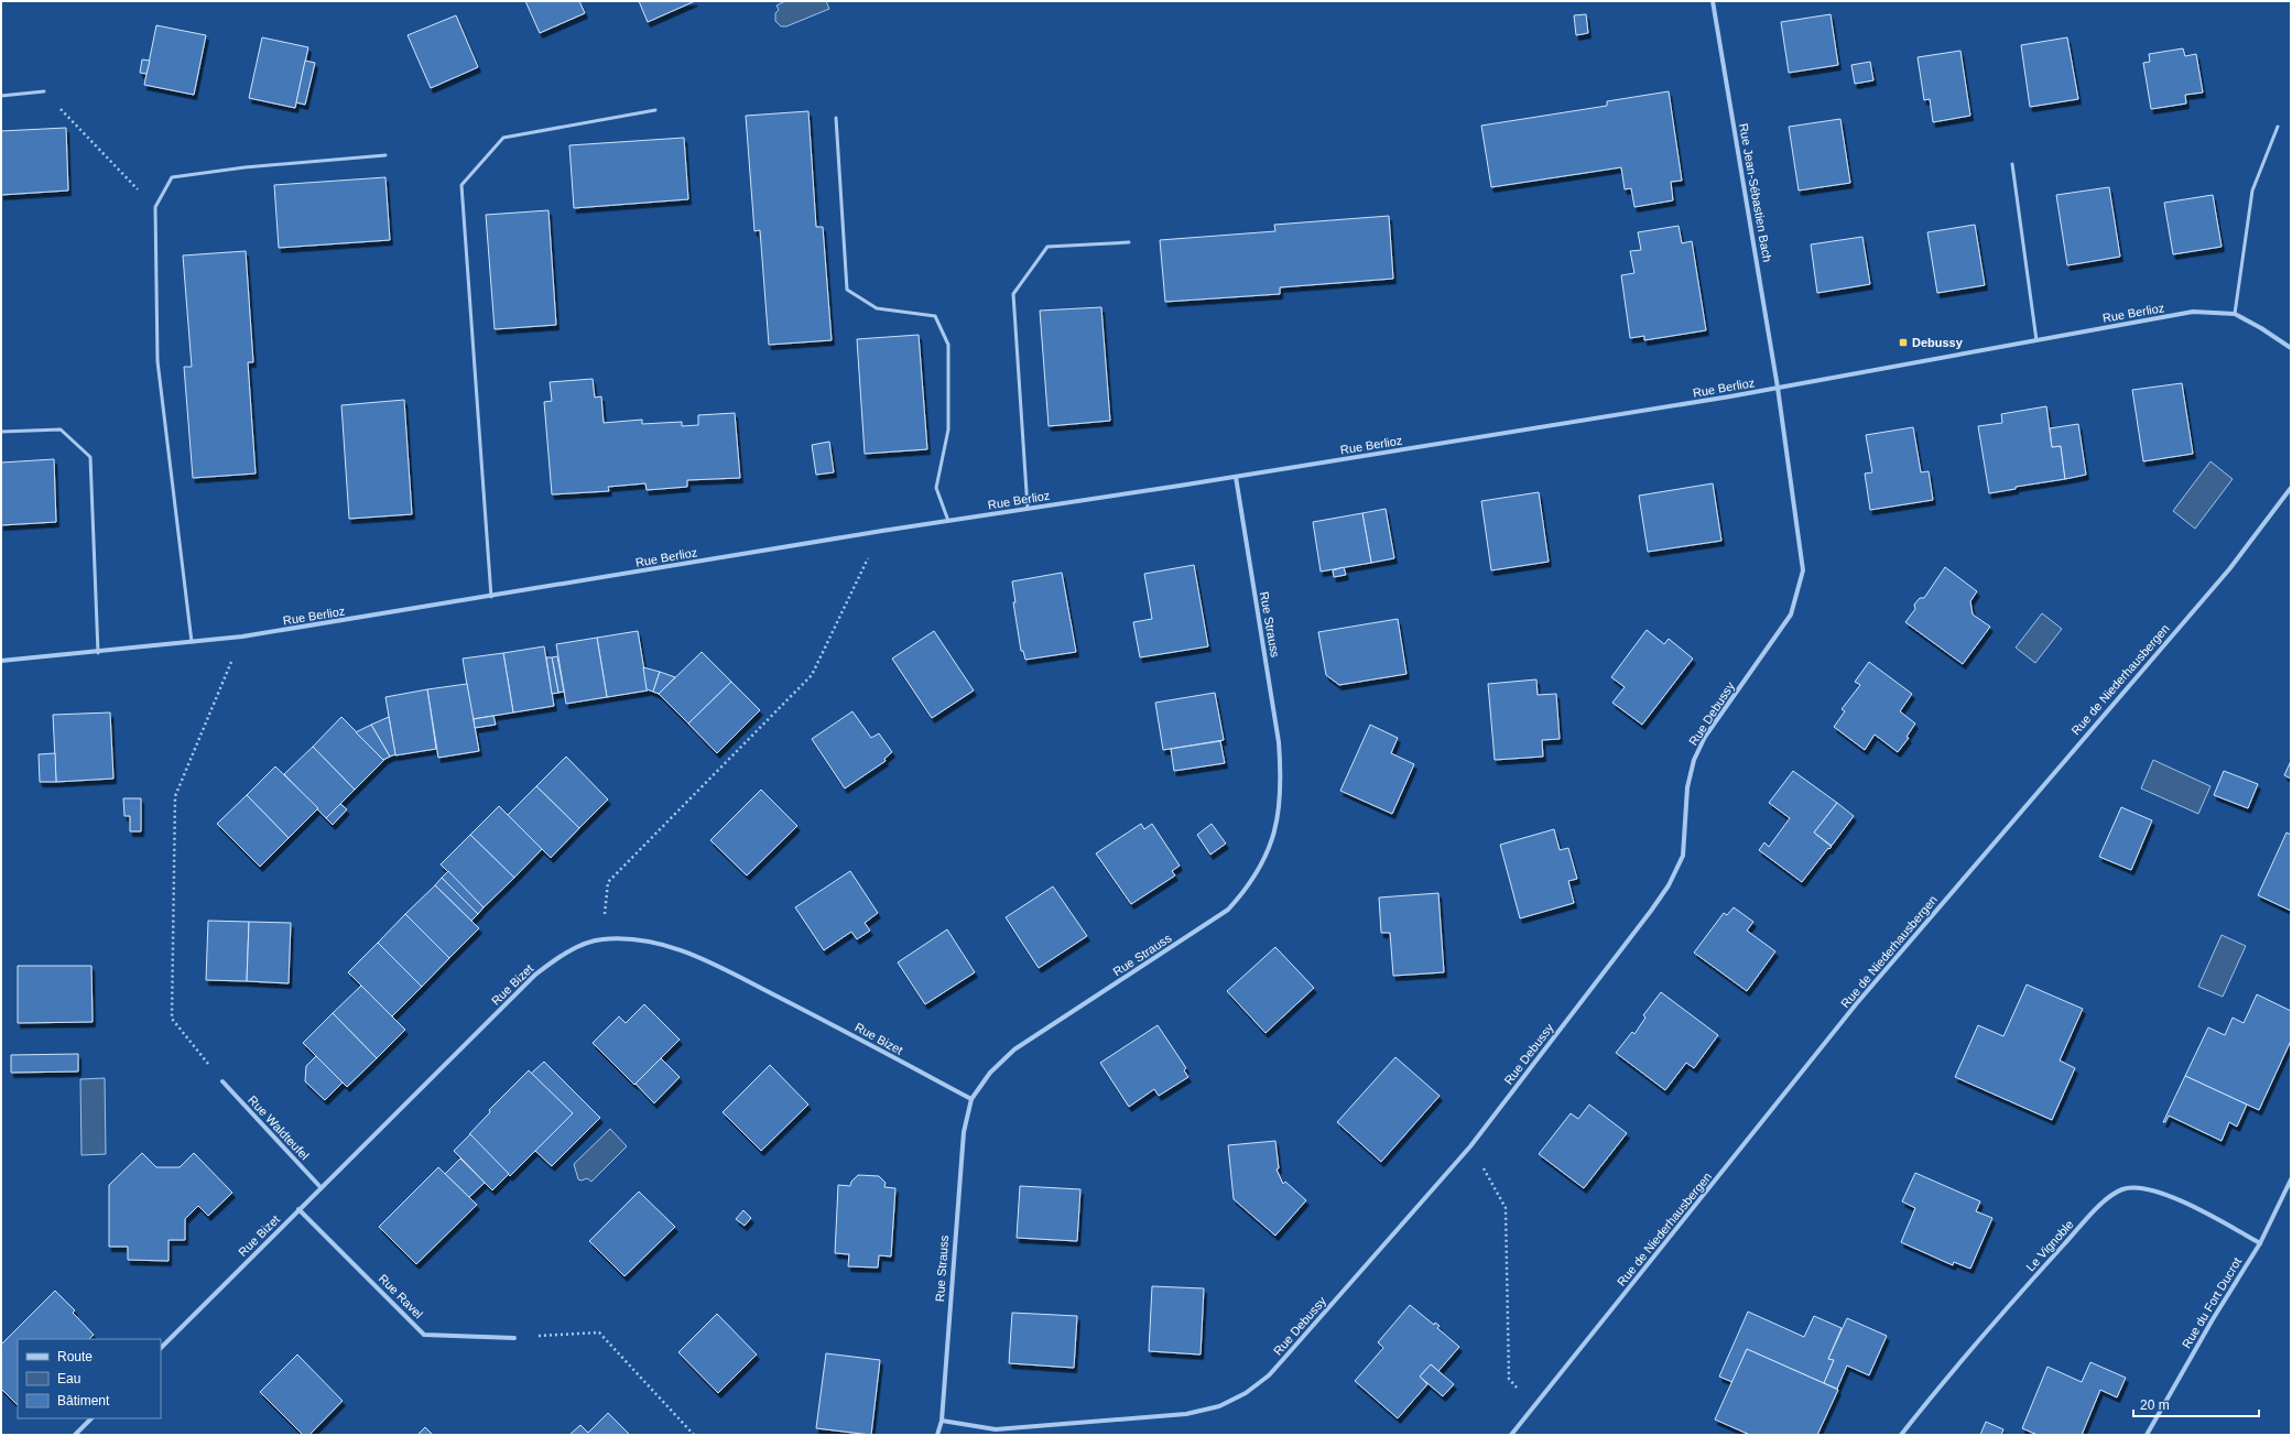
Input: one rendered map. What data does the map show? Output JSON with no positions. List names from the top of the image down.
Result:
{
  "streets": {
    "street": [
      "Rue Jean-Sébastien Bach",
      "Rue Berlioz",
      "Rue Strauss",
      "Rue de Niederhausbergen",
      "Rue Debussy",
      "Rue Bizet",
      "Rue Waldteufel",
      "Le Vignoble",
      "Rue Ravel",
      "Rue du Fort Ducrot"
    ]
  },
  "crossings": [
    ["Rue Jean-Sébastien Bach", "Rue Berlioz"],
    ["Rue Jean-Sébastien Bach", "Rue Debussy"],
    ["Rue Berlioz", "Rue Strauss"],
    ["Rue Berlioz", "Rue Debussy"],
    ["Rue Strauss", "Rue Debussy"],
    ["Rue Strauss", "Rue Bizet"],
    ["Rue Bizet", "Rue Waldteufel"],
    ["Rue Bizet", "Rue Ravel"],
    ["Le Vignoble", "Rue du Fort Ducrot"]
  ],
  "places": {
    "transit": ["Debussy"]
  },
  "legend": ["Route", "Eau", "Bâtiment"],
  "scale_bar": "20 m"
}
